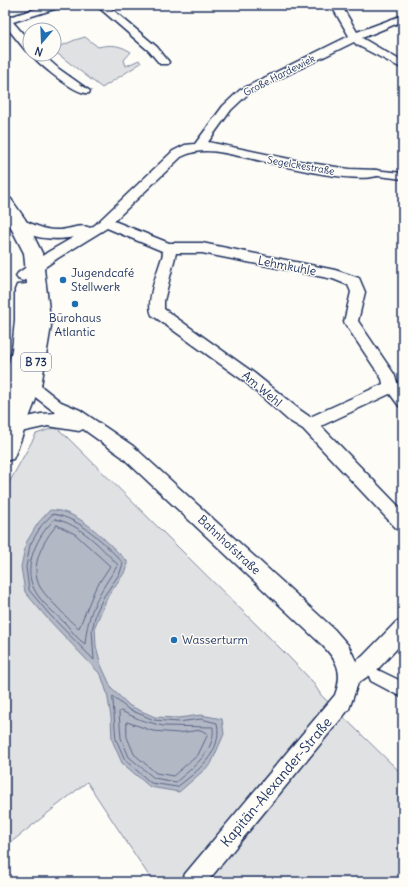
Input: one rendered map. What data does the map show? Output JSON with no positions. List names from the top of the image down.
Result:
{
  "streets": {
    "main road": ["B 73"],
    "street": [
      "Große Hardewiek",
      "Segelckestraße",
      "Lehmkuhle",
      "Am Wehl",
      "Bahnhofstraße",
      "Kapitän-Alexander-Straße"
    ]
  },
  "crossings": [
    ["Große Hardewiek", "Segelckestraße"],
    ["Lehmkuhle", "Am Wehl"],
    ["B 73", "Bahnhofstraße"],
    ["Bahnhofstraße", "Kapitän-Alexander-Straße"]
  ],
  "places": ["Jugendcafé Stellwerk", "Bürohaus Atlantic", "Wasserturm"],
  "north": "bottom"
}
